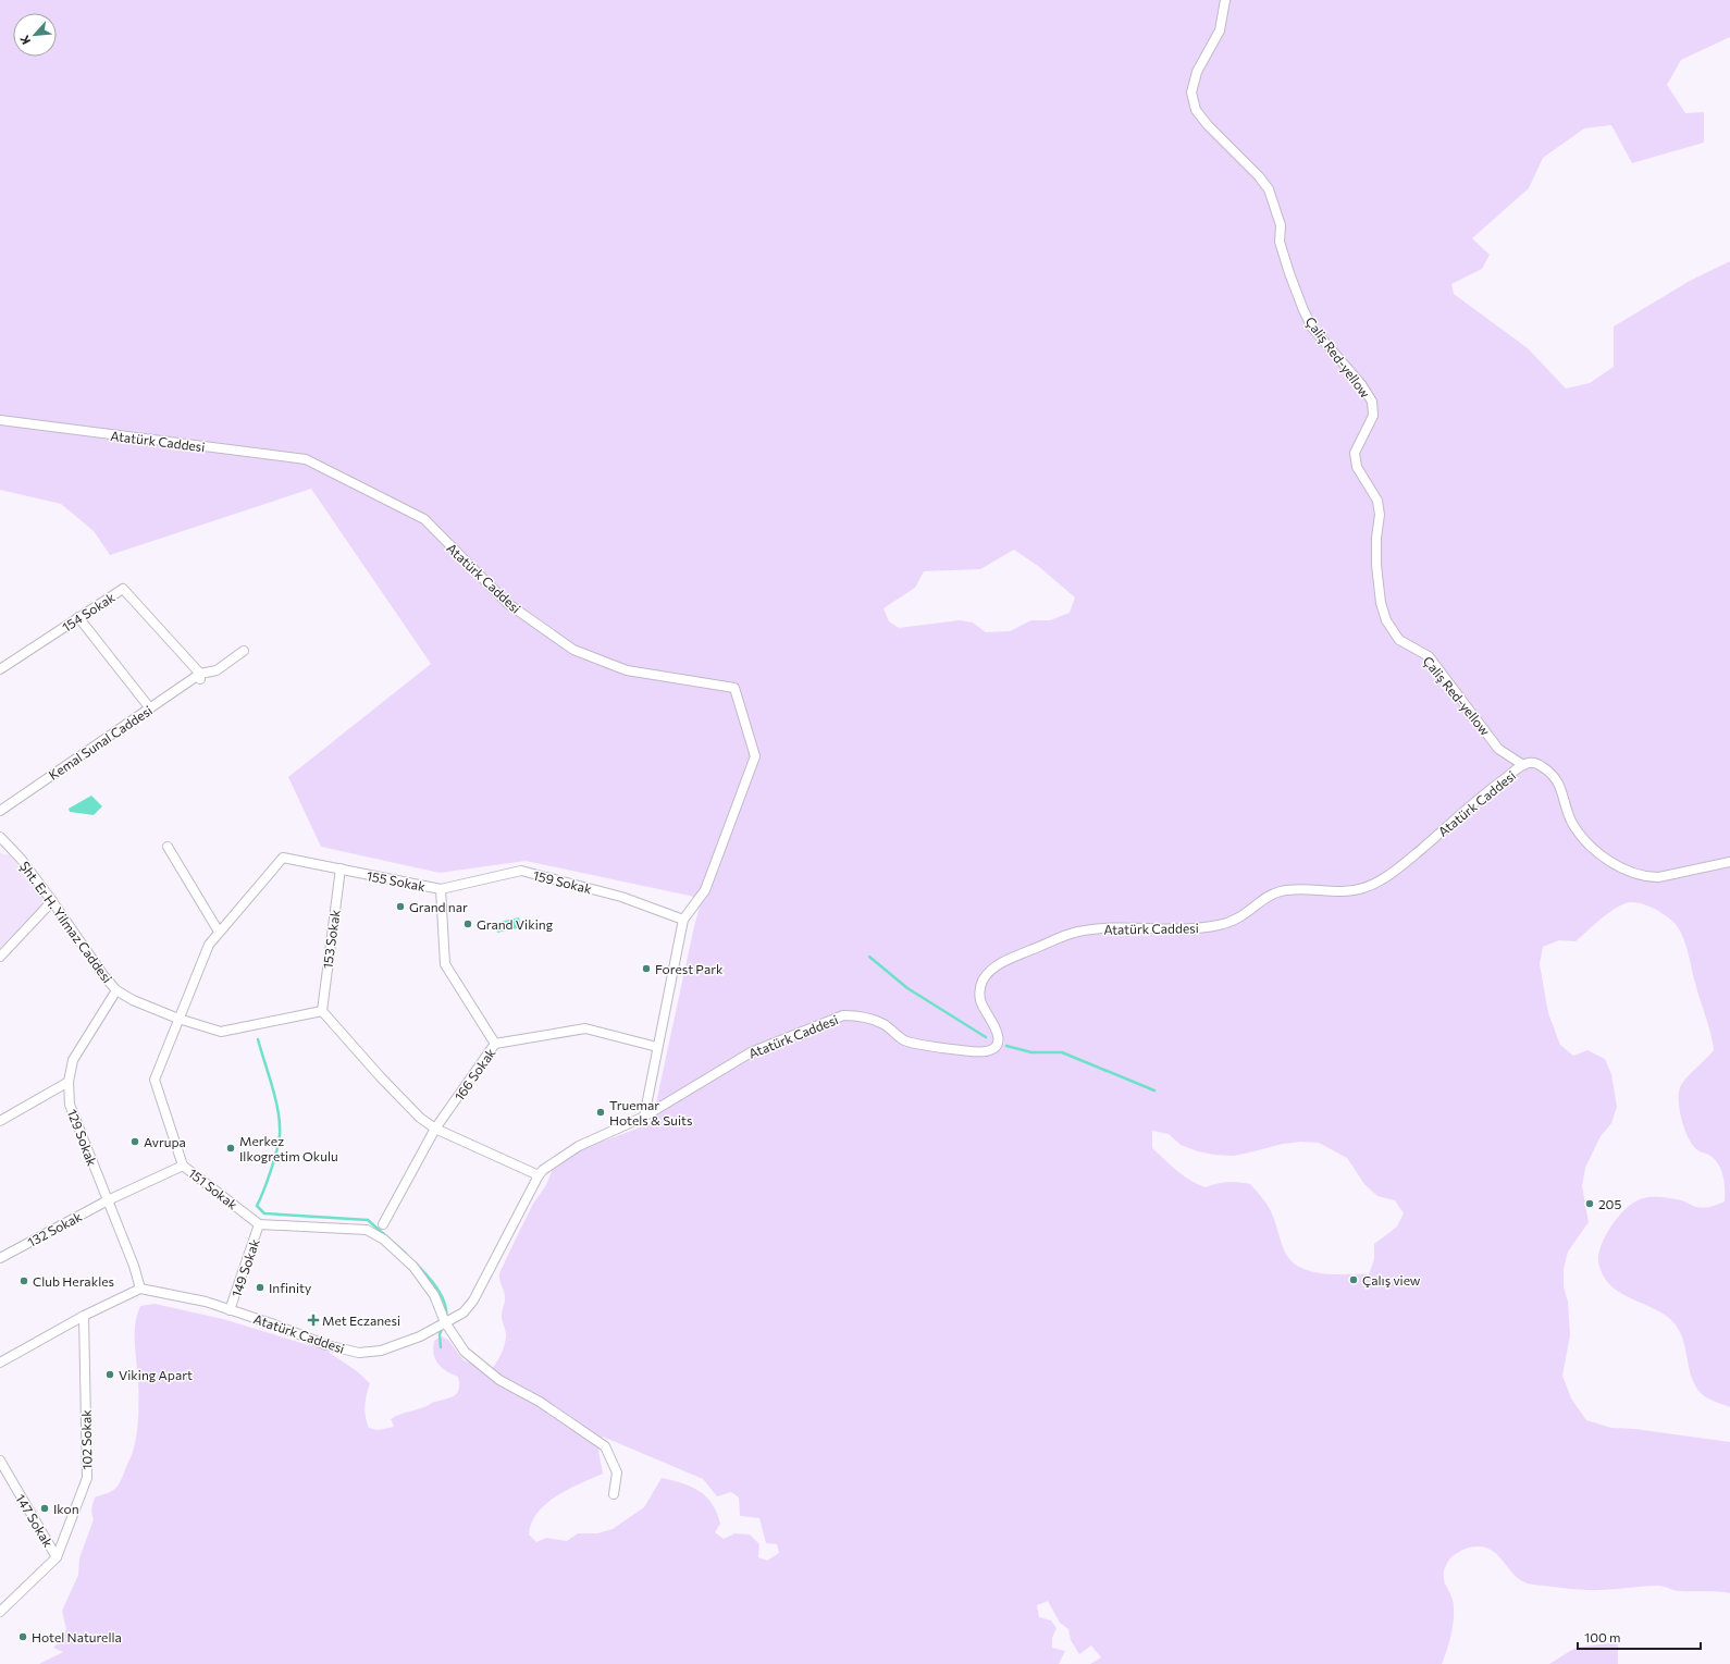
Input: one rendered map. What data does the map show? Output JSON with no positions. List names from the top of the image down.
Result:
{
  "streets": {
    "street": [
      "Çaliş Red-yellow",
      "Atatürk Caddesi",
      "154 Sokak",
      "Kemal Sunal Caddesi",
      "155 Sokak",
      "159 Sokak",
      "Şht. Er H. Yilmaz Caddesi",
      "153 Sokak",
      "166 Sokak",
      "129 Sokak",
      "151 Sokak",
      "132 Sokak",
      "149 Sokak",
      "102 Sokak",
      "147 Sokak"
    ]
  },
  "crossings": [
    ["Çaliş Red-yellow", "Atatürk Caddesi"],
    ["Atatürk Caddesi", "159 Sokak"],
    ["Atatürk Caddesi", "166 Sokak"],
    ["Atatürk Caddesi", "129 Sokak"],
    ["Atatürk Caddesi", "149 Sokak"],
    ["154 Sokak", "Kemal Sunal Caddesi"],
    ["155 Sokak", "159 Sokak"],
    ["155 Sokak", "153 Sokak"],
    ["155 Sokak", "166 Sokak"],
    ["155 Sokak", "151 Sokak"],
    ["Şht. Er H. Yilmaz Caddesi", "153 Sokak"],
    ["Şht. Er H. Yilmaz Caddesi", "129 Sokak"],
    ["Şht. Er H. Yilmaz Caddesi", "151 Sokak"],
    ["153 Sokak", "151 Sokak"],
    ["129 Sokak", "132 Sokak"],
    ["151 Sokak", "132 Sokak"],
    ["151 Sokak", "149 Sokak"],
    ["102 Sokak", "147 Sokak"]
  ],
  "places": {
    "other": [
      "Grand nar",
      "Grand Viking",
      "Forest Park",
      "Truemar Hotels & Suits",
      "Avrupa",
      "Merkez Ilkogretim Okulu",
      "205",
      "Çalış view",
      "Club Herakles",
      "Infinity",
      "Viking Apart",
      "Ikon",
      "Hotel Naturella"
    ],
    "health": ["Met Eczanesi"]
  },
  "scale_bar": "100 m",
  "north": "bottom left"
}
